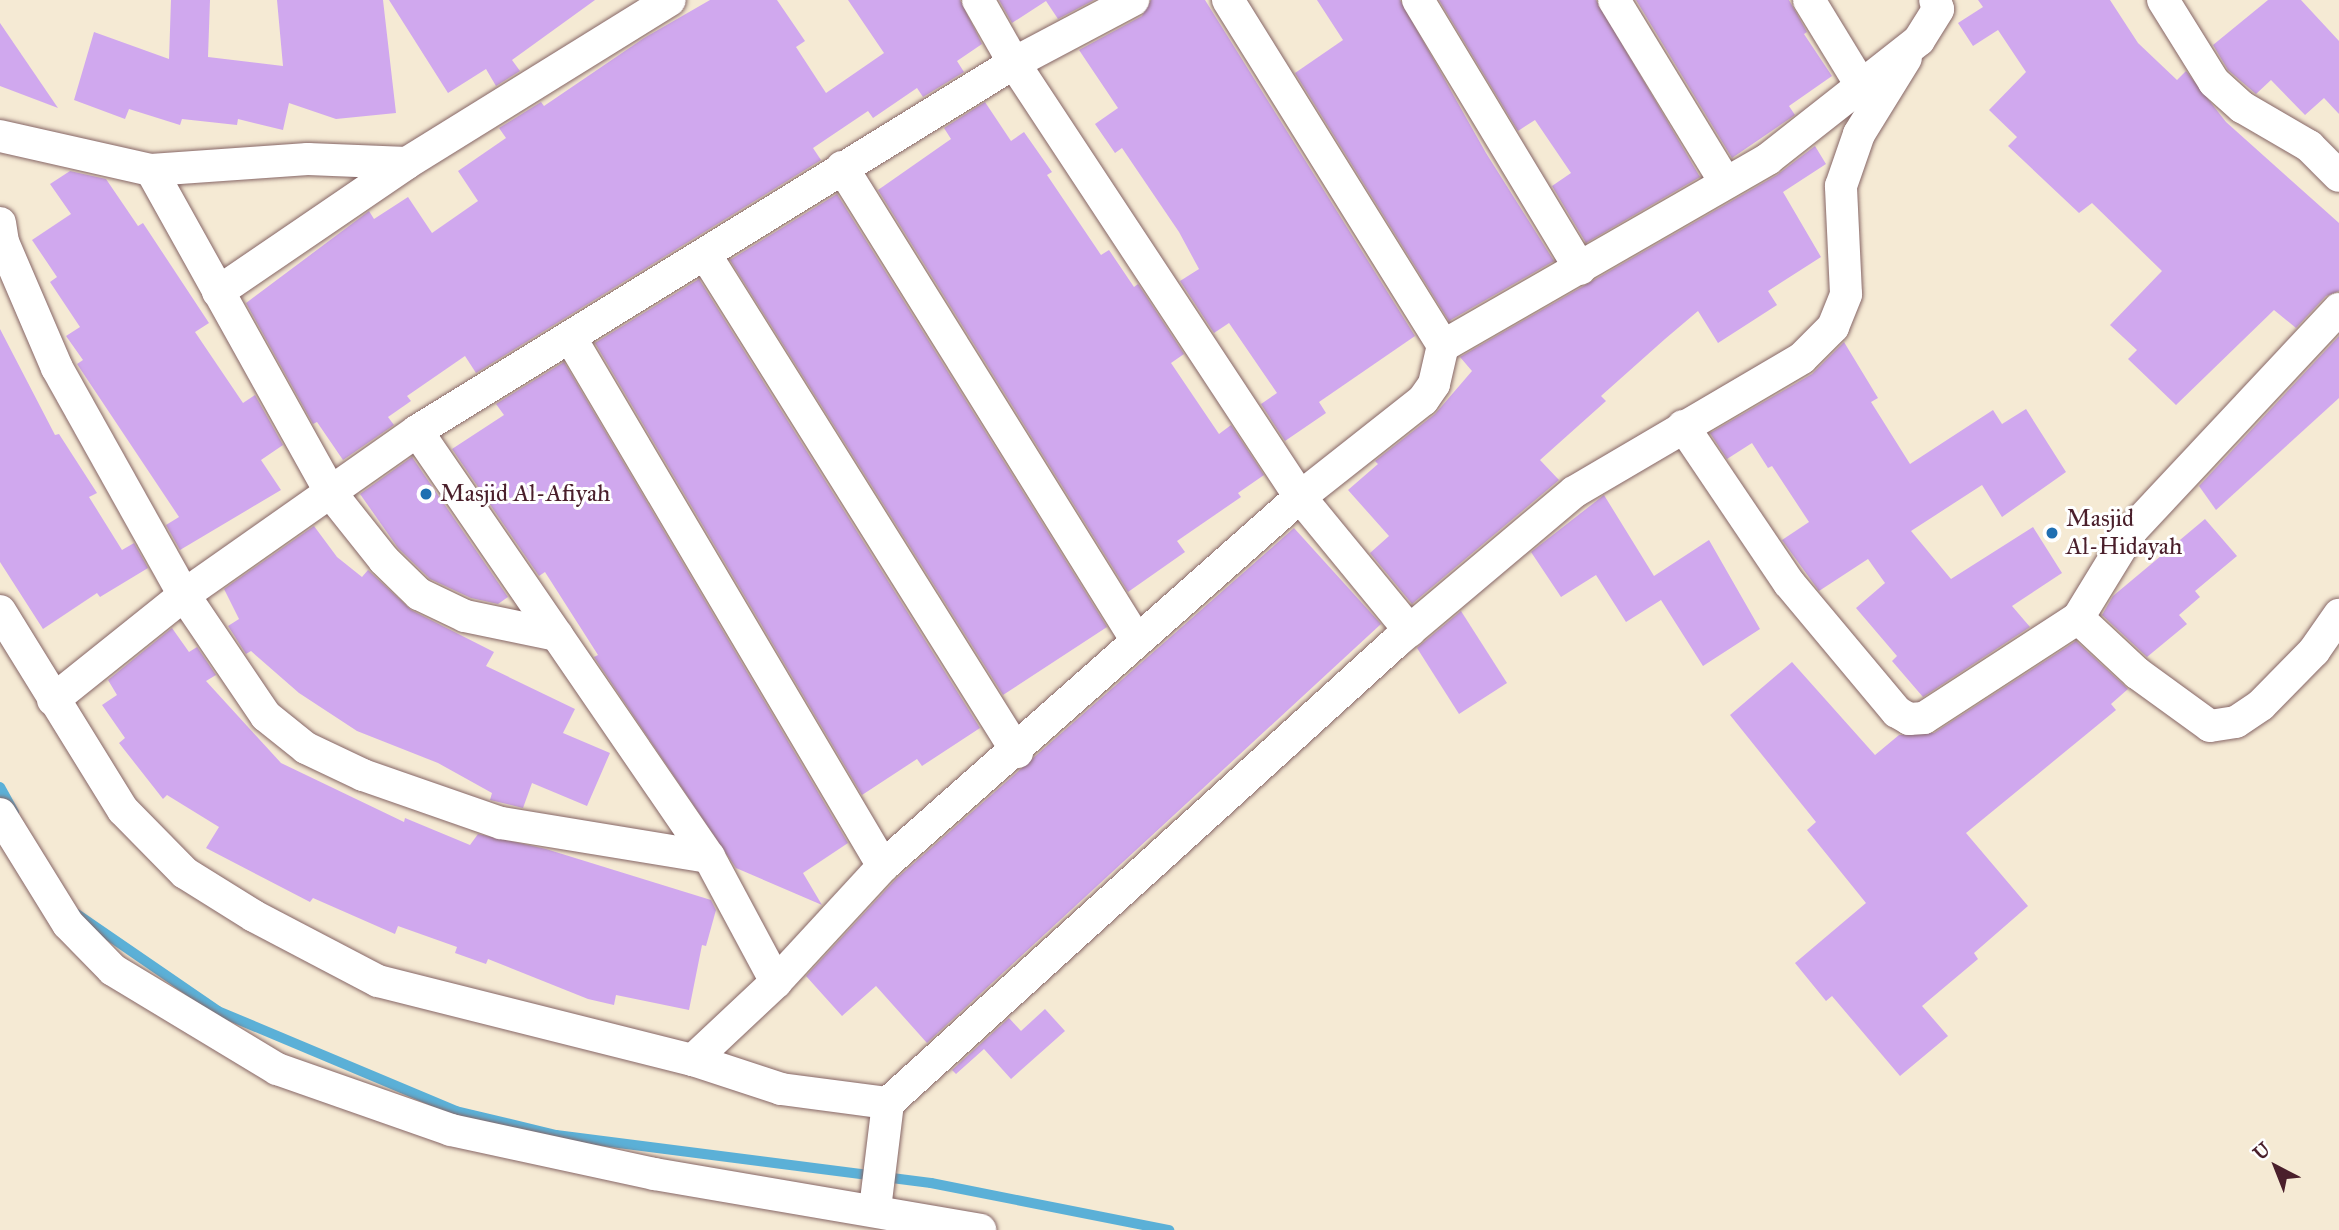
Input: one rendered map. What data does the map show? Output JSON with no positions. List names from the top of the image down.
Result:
{
  "places": ["Masjid Al-Afiyah", "Masjid Al-Hidayah"],
  "north": "top left"
}
